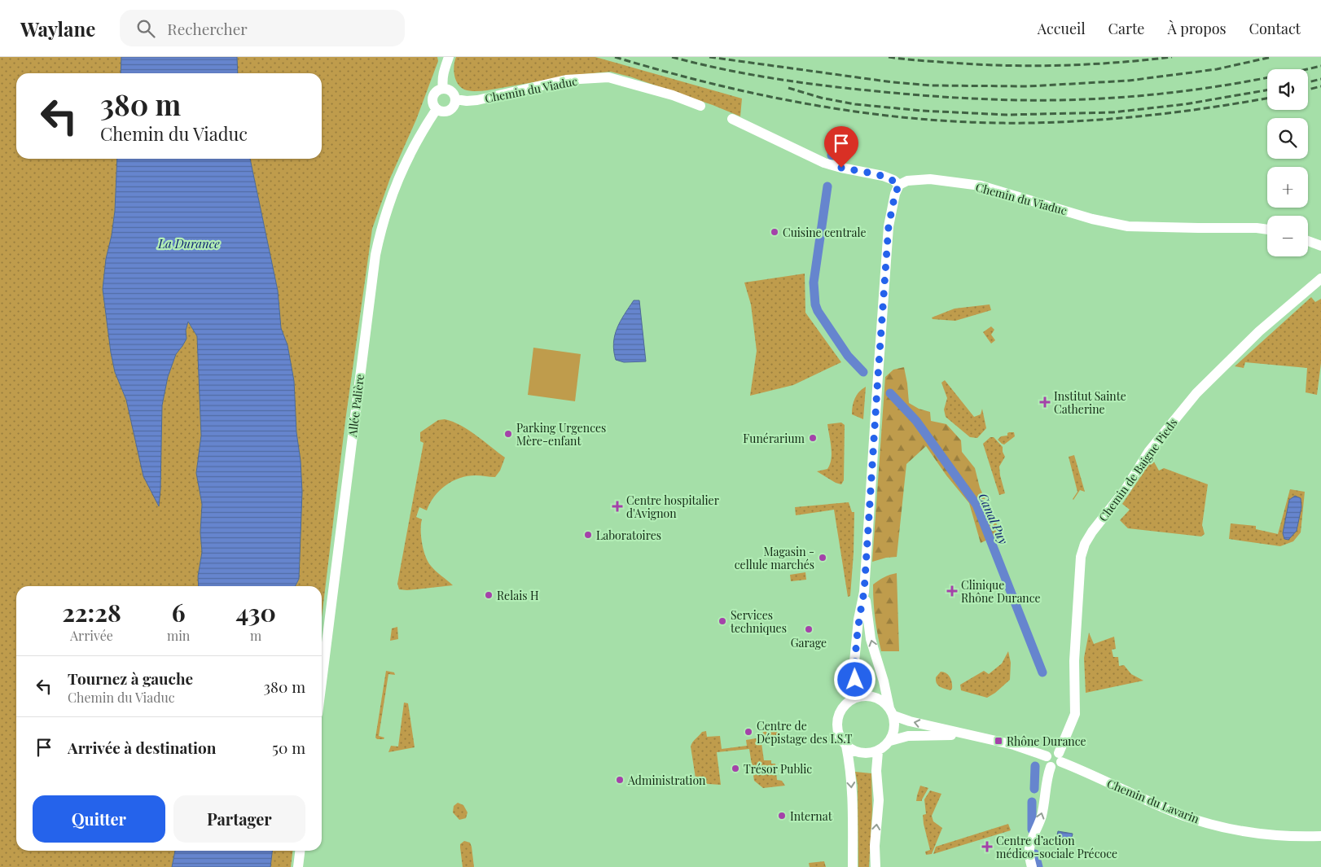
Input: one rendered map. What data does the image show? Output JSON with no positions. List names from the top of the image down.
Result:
{
  "streets": {
    "street": [
      "Chemin du Viaduc",
      "Allée Palière",
      "Chemin de Baigne Pieds",
      "Chemin du Lavarin"
    ]
  },
  "crossings": [
    ["Chemin du Viaduc", "Allée Palière"],
    ["Chemin de Baigne Pieds", "Chemin du Lavarin"]
  ],
  "water": ["La Durance", "Canal Puy"],
  "places": {
    "other": [
      "Cuisine centrale",
      "Parking Urgences Mère-enfant",
      "Funérarium",
      "Laboratoires",
      "Magasin - cellule marchés",
      "Relais H",
      "Services techniques",
      "Garage",
      "Centre de Dépistage des I.S.T",
      "Trésor Public",
      "Administration",
      "Internat"
    ],
    "health": [
      "Institut Sainte Catherine",
      "Centre hospitalier d'Avignon",
      "Clinique Rhône Durance",
      "Centre d’action médico-sociale Précoce"
    ],
    "transit": ["Rhône Durance"]
  },
  "page": {
    "header": "Waylane",
    "search": "Rechercher",
    "nav": [
      "Accueil",
      "Carte",
      "À propos",
      "Contact"
    ],
    "map_buttons": ["+", "−"],
    "turn": ["380 m", "Chemin du Viaduc"],
    "eta": [
      "22:28",
      "Arrivée",
      "6",
      "min",
      "430",
      "m"
    ],
    "list": [
      {
        "name": "Tournez à gauche",
        "note": "Chemin du Viaduc",
        "value": "380 m"
      },
      {
        "name": "Arrivée à destination",
        "value": "50 m"
      }
    ],
    "buttons": ["Quitter", "Partager"]
  }
}
